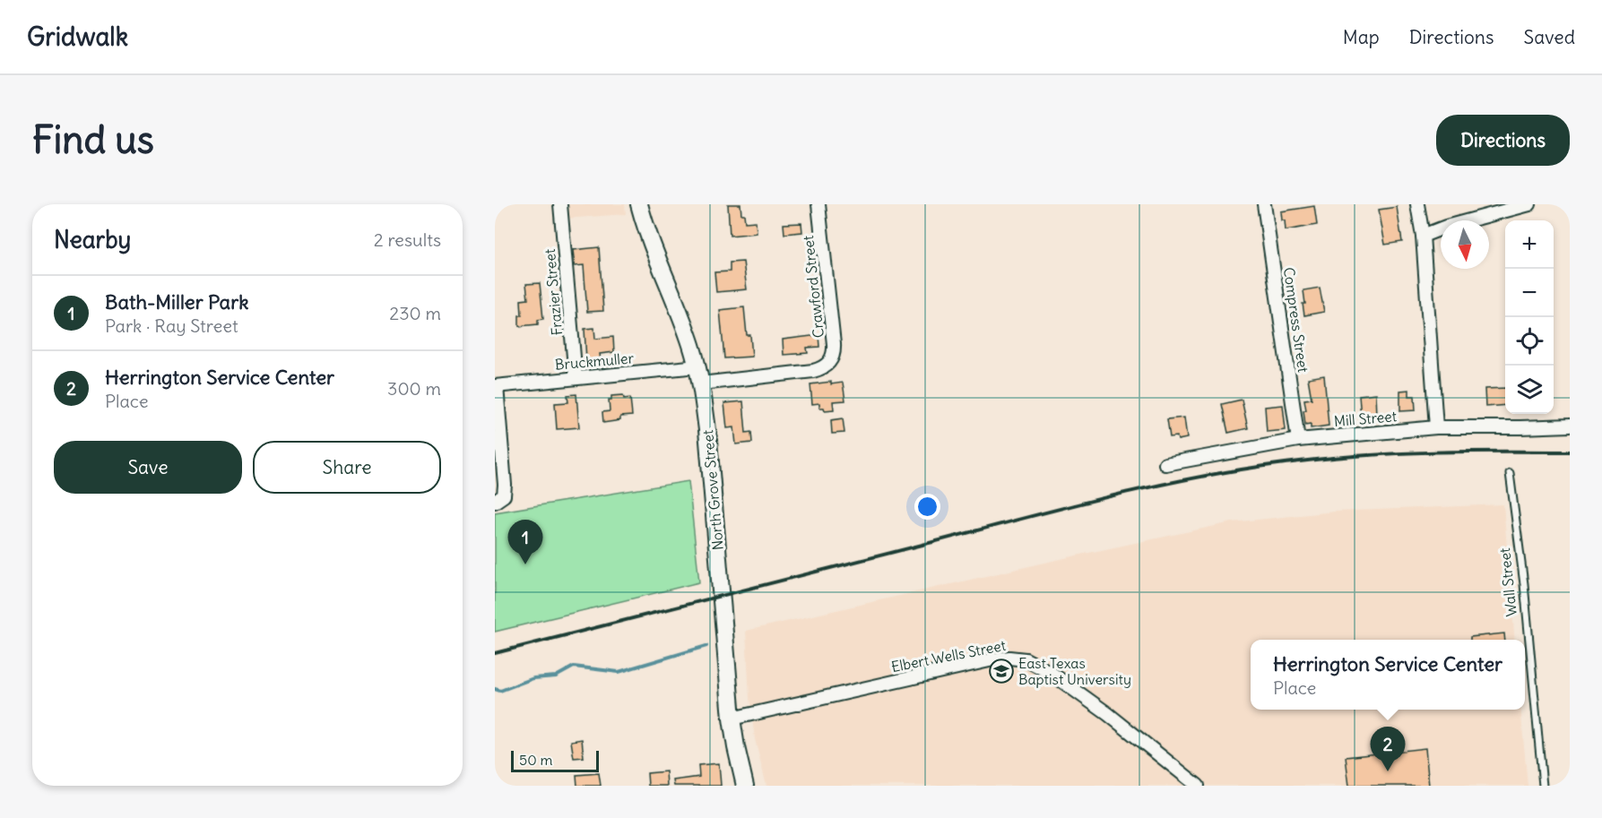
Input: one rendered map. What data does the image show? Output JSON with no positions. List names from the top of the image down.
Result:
{
  "streets": {
    "main road": ["North Grove Street"],
    "street": [
      "Crawford Street",
      "Frazier Street",
      "Compress Street",
      "Bruckmuller",
      "Mill Street",
      "Elbert Wells Street"
    ],
    "lane": ["Wall Street"]
  },
  "crossings": [
    ["Crawford Street", "North Grove Street"],
    ["Frazier Street", "Bruckmuller"],
    ["Compress Street", "Mill Street"],
    ["Bruckmuller", "North Grove Street"],
    ["North Grove Street", "Elbert Wells Street"]
  ],
  "places": {
    "school or university": ["East Texas Baptist University"]
  },
  "scale_bar": "50 m",
  "north": "bottom",
  "page": {
    "header": "Gridwalk",
    "nav": ["Map", "Directions", "Saved"],
    "buttons": [
      "Directions",
      ["Save", "Share"]
    ],
    "title": "Find us",
    "heading": ["Nearby", "2 results"],
    "map_buttons": ["+", "−"],
    "list": [
      {
        "mark": "1",
        "name": "Bath-Miller Park",
        "note": "Park · Ray Street",
        "value": "230 m"
      },
      {
        "mark": "2",
        "name": "Herrington Service Center",
        "note": "Place",
        "value": "300 m"
      }
    ],
    "pins": ["1", "2"],
    "popup": ["Herrington Service Center", "Place"],
    "scale": "50 m"
  }
}
